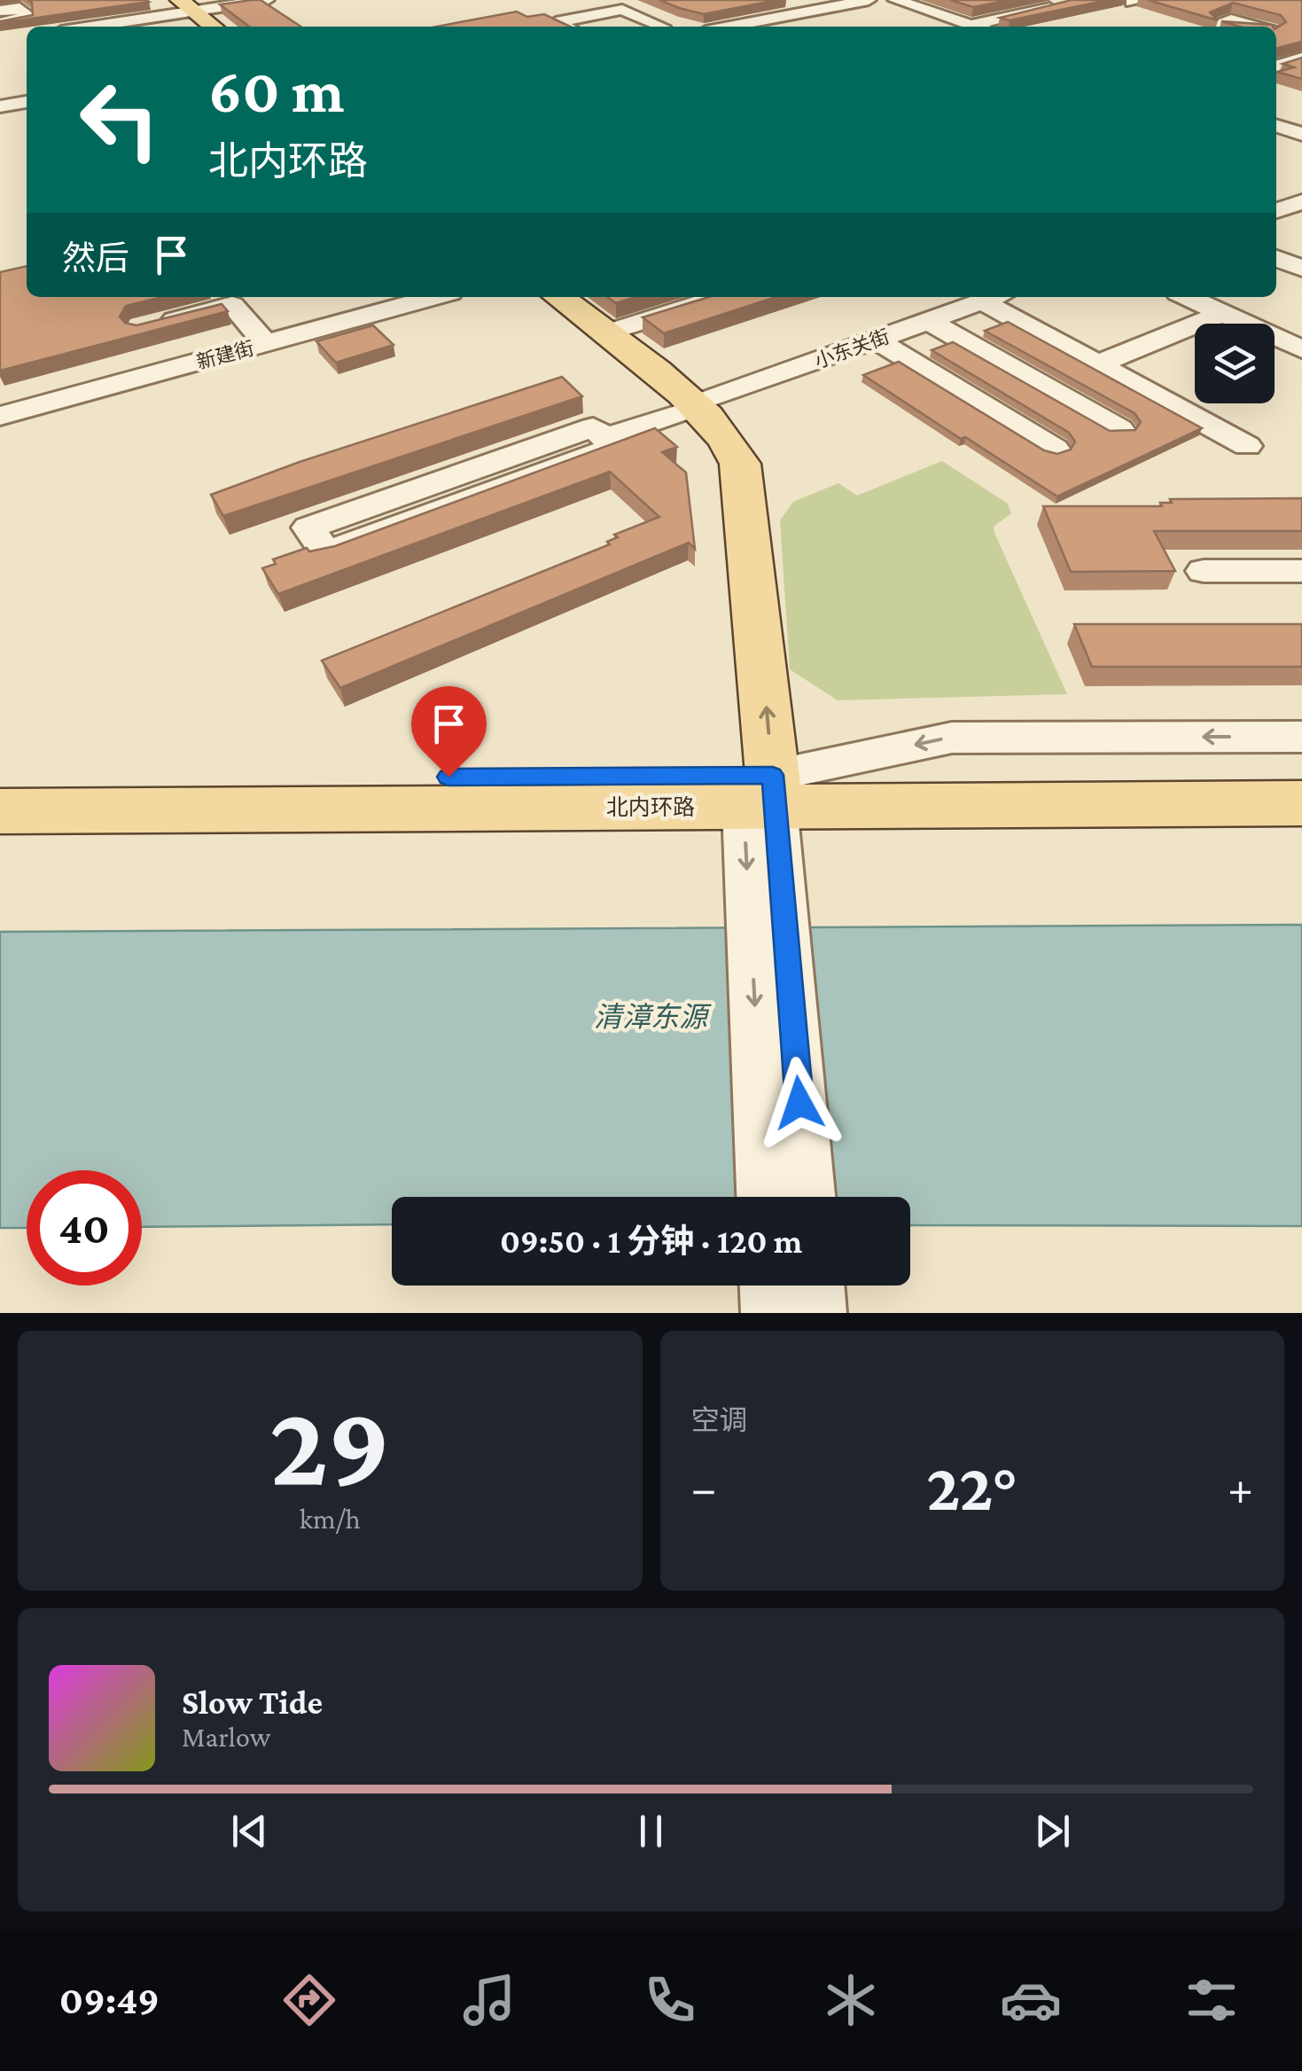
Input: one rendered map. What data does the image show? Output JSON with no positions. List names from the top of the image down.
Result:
{
  "streets": {
    "main road": ["北内环路"],
    "street": ["小东关街", "新建街"]
  },
  "water": ["清漳东源"],
  "page": {
    "turn": ["60 m", "北内环路"],
    "then": "然后",
    "limit": "40",
    "trip": "09:50 · 1 分钟 · 120 m",
    "tile": [
      ["29", "km/h"],
      "空调"
    ],
    "heat": ["−", "22°", "+"],
    "song": ["Slow Tide", "Marlow"],
    "tabs": "09:49"
  }
}
